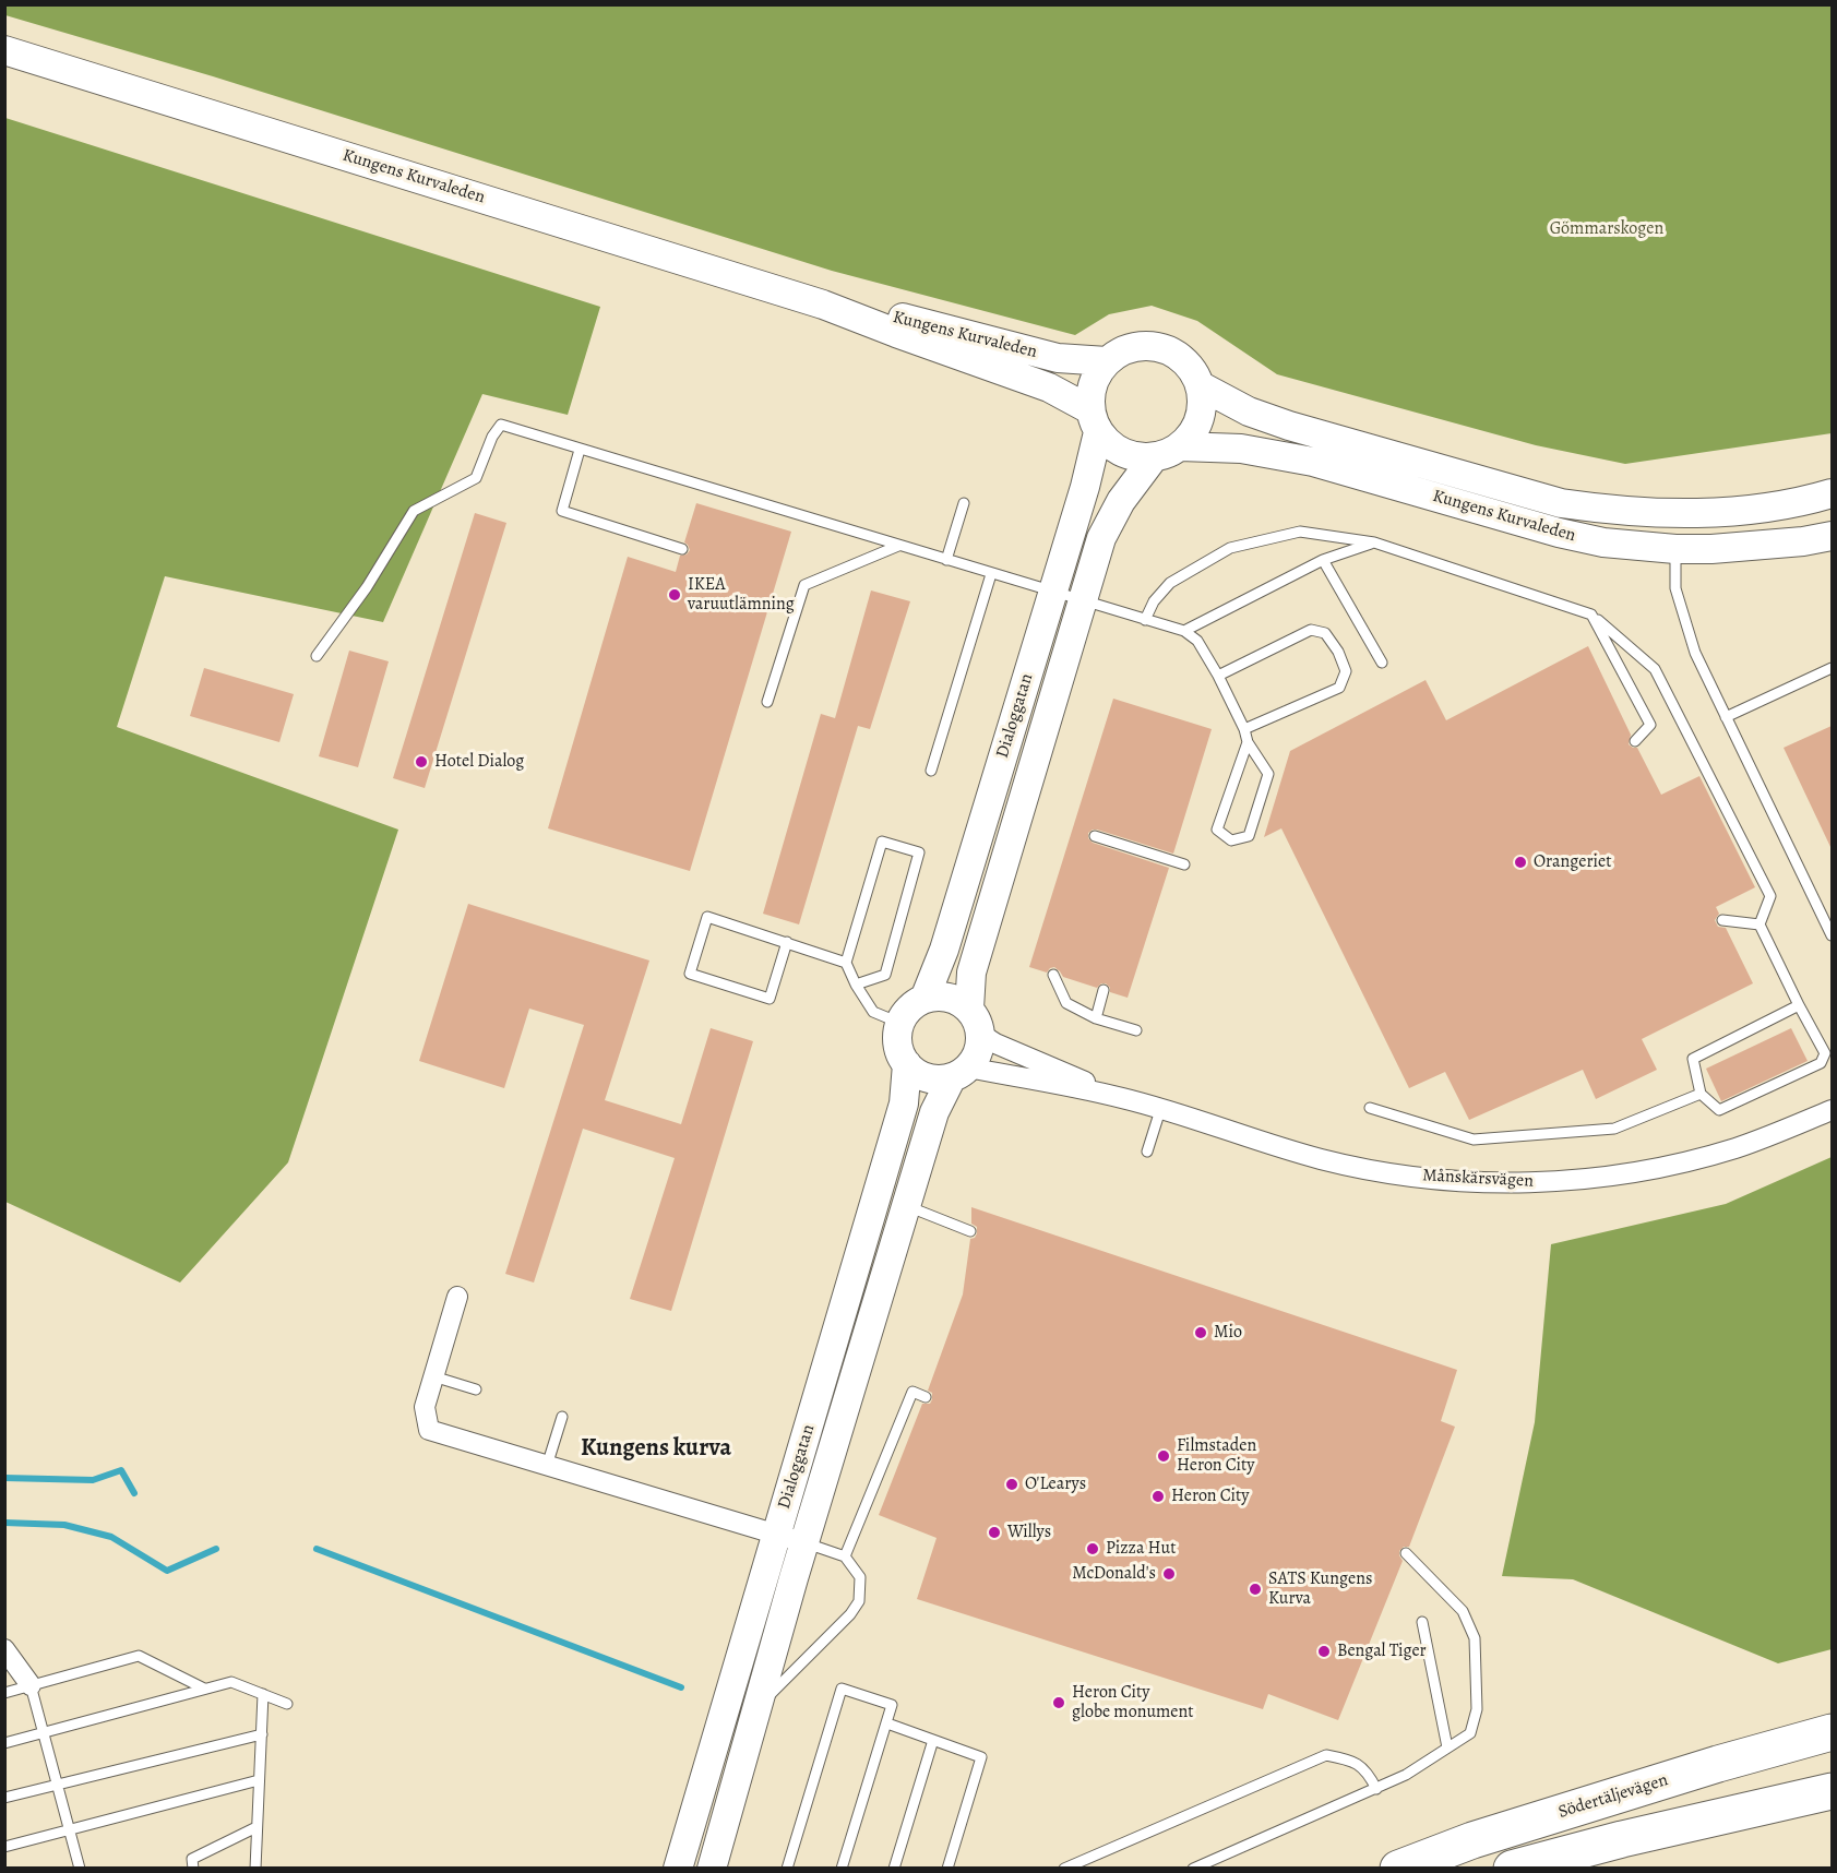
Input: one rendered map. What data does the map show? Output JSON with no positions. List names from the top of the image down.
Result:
{
  "streets": {
    "highway": ["Södertäljevägen"],
    "street": ["Kungens Kurvaleden", "Dialoggatan", "Månskärsvägen"]
  },
  "crossings": [
    ["Kungens Kurvaleden", "Dialoggatan"],
    ["Dialoggatan", "Månskärsvägen"]
  ],
  "districts": ["Kungens kurva"],
  "parks": ["Gömmarskogen"],
  "places": [
    "IKEA varuutlämning",
    "Hotel Dialog",
    "Orangeriet",
    "Mio",
    "Filmstaden Heron City",
    "O'Learys",
    "Heron City",
    "Willys",
    "Pizza Hut",
    "McDonald's",
    "SATS Kungens Kurva",
    "Bengal Tiger",
    "Heron City globe monument"
  ]
}
